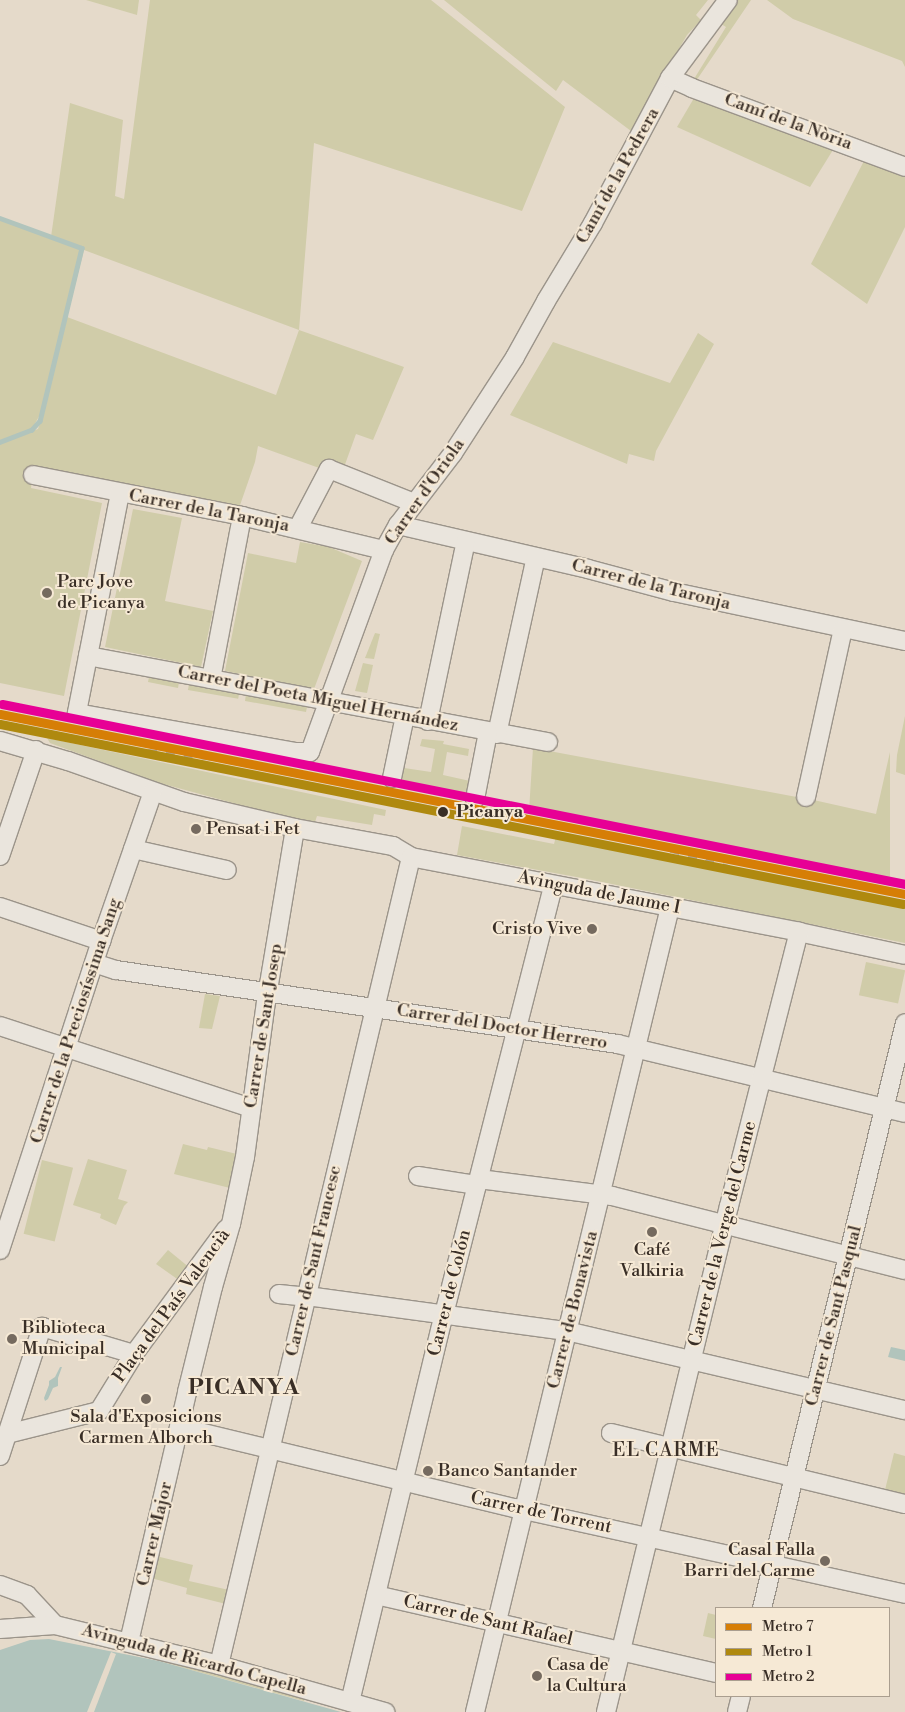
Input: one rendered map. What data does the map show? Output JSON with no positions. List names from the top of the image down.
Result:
{
  "streets": {
    "street": [
      "Camí de la Nòria",
      "Camí de la Pedrera",
      "Carrer d'Oriola",
      "Carrer de la Taronja",
      "Carrer del Poeta Miguel Hernández",
      "Avinguda de Jaume I",
      "Carrer de la Preciosíssima Sang",
      "Carrer de Sant Josep",
      "Carrer del Doctor Herrero",
      "Carrer de la Verge del Carme",
      "Carrer de Sant Francesc",
      "Carrer de Colón",
      "Plaça del País Valencià",
      "Carrer de Bonavista",
      "Carrer de Sant Pasqual",
      "Carrer de Torrent",
      "Carrer Major",
      "Carrer de Sant Rafael",
      "Avinguda de Ricardo Capella"
    ]
  },
  "crossings": [
    ["Camí de la Nòria", "Camí de la Pedrera"],
    ["Camí de la Pedrera", "Carrer d'Oriola"],
    ["Carrer d'Oriola", "Carrer de la Taronja"],
    ["Carrer d'Oriola", "Carrer del Poeta Miguel Hernández"],
    ["Avinguda de Jaume I", "Carrer de la Preciosíssima Sang"],
    ["Avinguda de Jaume I", "Carrer de Sant Josep"],
    ["Avinguda de Jaume I", "Carrer de la Verge del Carme"],
    ["Avinguda de Jaume I", "Carrer de Sant Francesc"],
    ["Avinguda de Jaume I", "Carrer de Colón"],
    ["Avinguda de Jaume I", "Carrer de Bonavista"],
    ["Carrer de la Preciosíssima Sang", "Carrer del Doctor Herrero"],
    ["Carrer de Sant Josep", "Carrer del Doctor Herrero"],
    ["Carrer de Sant Josep", "Plaça del País Valencià"],
    ["Carrer del Doctor Herrero", "Carrer de la Verge del Carme"],
    ["Carrer del Doctor Herrero", "Carrer de Sant Francesc"],
    ["Carrer del Doctor Herrero", "Carrer de Colón"],
    ["Carrer del Doctor Herrero", "Carrer de Bonavista"],
    ["Carrer del Doctor Herrero", "Carrer de Sant Pasqual"],
    ["Carrer de la Verge del Carme", "Carrer de Torrent"],
    ["Carrer de la Verge del Carme", "Carrer de Sant Rafael"],
    ["Carrer de Sant Francesc", "Carrer de Torrent"],
    ["Carrer de Sant Francesc", "Avinguda de Ricardo Capella"],
    ["Carrer de Colón", "Carrer de Torrent"],
    ["Carrer de Colón", "Carrer de Sant Rafael"],
    ["Carrer de Colón", "Avinguda de Ricardo Capella"],
    ["Plaça del País Valencià", "Carrer de Torrent"],
    ["Plaça del País Valencià", "Carrer Major"],
    ["Carrer de Bonavista", "Carrer de Torrent"],
    ["Carrer de Bonavista", "Carrer de Sant Rafael"],
    ["Carrer de Sant Pasqual", "Carrer de Torrent"],
    ["Carrer de Torrent", "Carrer Major"],
    ["Carrer Major", "Avinguda de Ricardo Capella"]
  ],
  "districts": ["PICANYA", "EL CARME"],
  "places": [
    "Parc Jove de Picanya",
    "Picanya",
    "Pensat i Fet",
    "Cristo Vive",
    "Café Valkiria",
    "Biblioteca Municipal",
    "Sala d'Exposicions Carmen Alborch",
    "Banco Santander",
    "Casal Falla Barri del Carme",
    "Casa de la Cultura"
  ],
  "lines": ["metro line 2", "metro line 7", "metro line 1"],
  "legend": ["Metro 7", "Metro 1", "Metro 2"]
}
